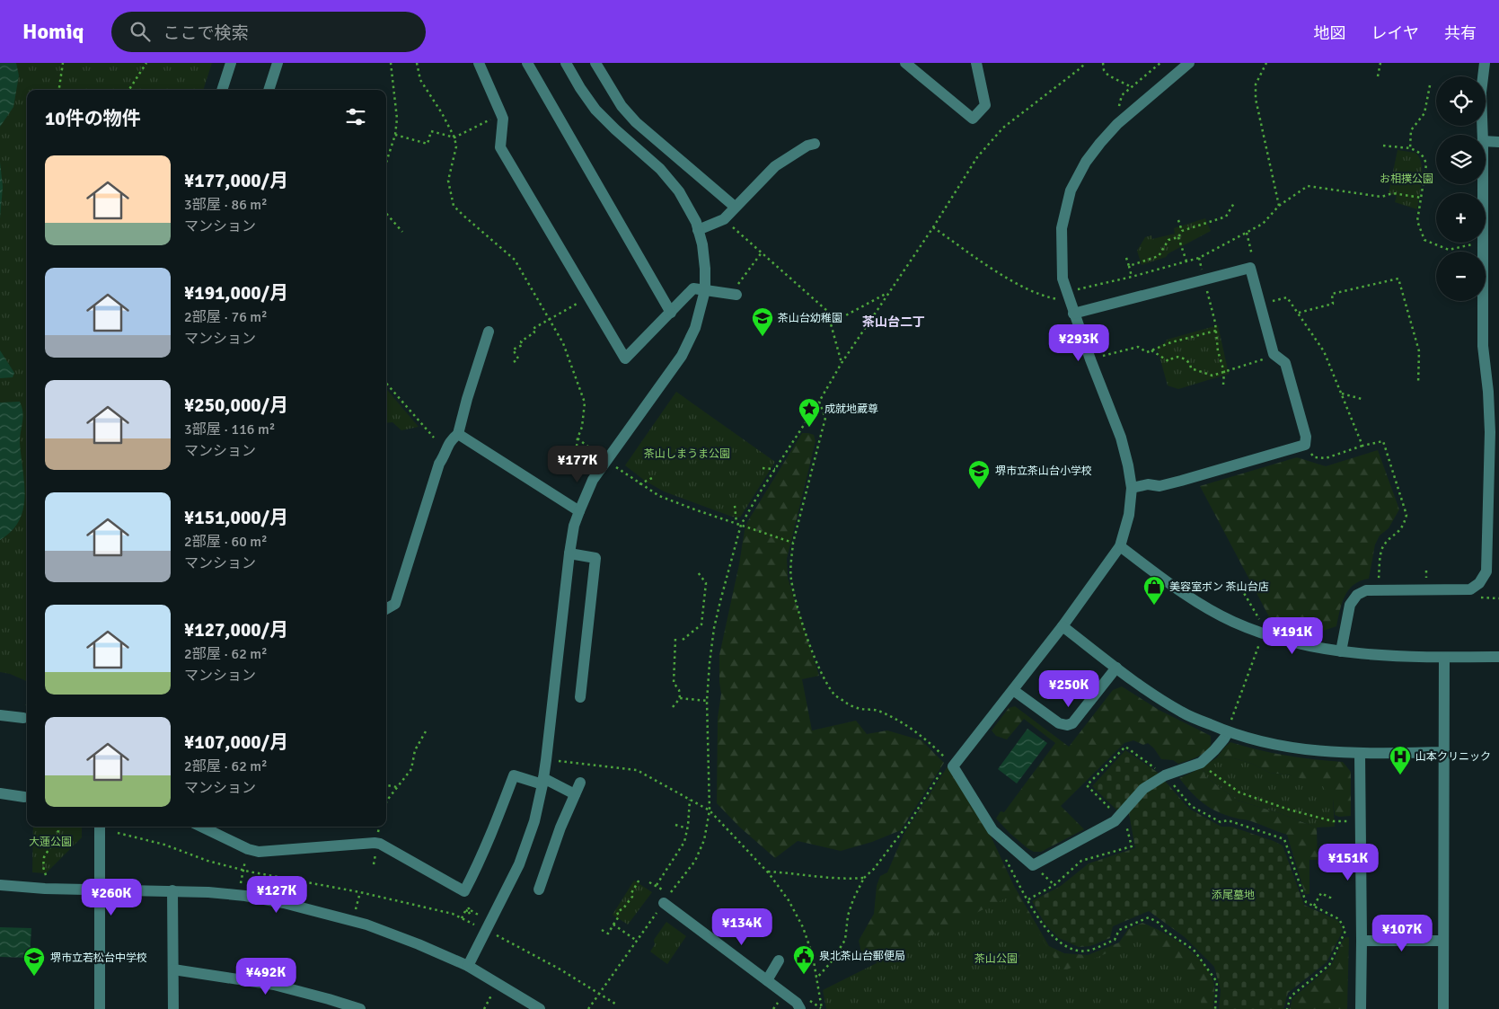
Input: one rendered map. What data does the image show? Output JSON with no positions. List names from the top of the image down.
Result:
{
  "districts": ["茶山台二丁"],
  "parks": [
    "お相撲公園",
    "茶山しまうま公園",
    "大蓮公園",
    "添尾墓地",
    "茶山公園"
  ],
  "places": {
    "school or university": ["茶山台幼稚園", "堺市立茶山台小学校", "堺市立若松台中学校"],
    "place": ["成就地蔵尊"],
    "shop": ["美容室ボン 茶山台店"],
    "hospital": ["山本クリニック"],
    "public building": ["泉北茶山台郵便局"]
  },
  "page": {
    "header": "Homiq",
    "search": "ここで検索",
    "nav": ["地図", "レイヤ", "共有"],
    "map_buttons": ["+", "−"],
    "heading": "10件の物件",
    "list": [
      {
        "name": "¥177,000/月",
        "note": "3部屋 · 86 m² · マンション"
      },
      {
        "name": "¥191,000/月",
        "note": "2部屋 · 76 m² · マンション"
      },
      {
        "name": "¥250,000/月",
        "note": "3部屋 · 116 m² · マンション"
      },
      {
        "name": "¥151,000/月",
        "note": "2部屋 · 60 m² · マンション"
      },
      {
        "name": "¥127,000/月",
        "note": "2部屋 · 62 m² · マンション"
      },
      {
        "name": "¥107,000/月",
        "note": "2部屋 · 62 m² · マンション"
      }
    ],
    "price": [
      "¥293K",
      "¥177K",
      "¥191K",
      "¥250K",
      "¥151K",
      "¥127K",
      "¥260K",
      "¥134K",
      "¥107K",
      "¥492K"
    ]
  }
}
